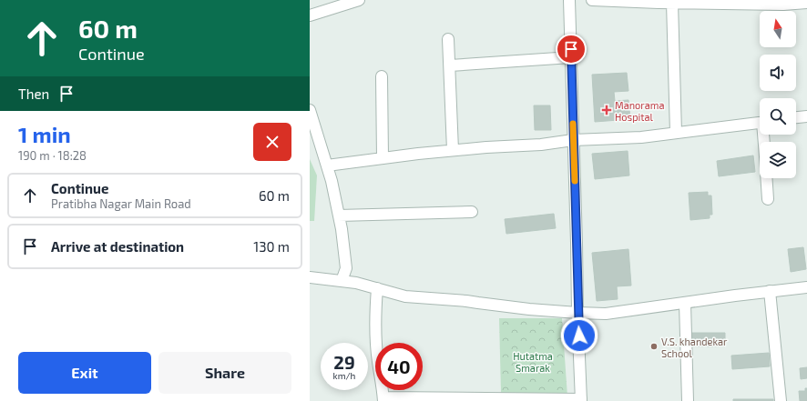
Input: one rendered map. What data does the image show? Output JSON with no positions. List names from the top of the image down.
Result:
{
  "parks": ["Hutatma Smarak"],
  "places": {
    "health": ["Manorama Hospital"],
    "other": ["V.S. khandekar School"]
  },
  "north": "top",
  "page": {
    "turn": ["60 m", "Continue"],
    "then": "Then",
    "heading": ["1 min", "190 m · 18:28"],
    "list": [
      {
        "name": "Continue",
        "note": "Pratibha Nagar Main Road",
        "value": "60 m"
      },
      {
        "name": "Arrive at destination",
        "value": "130 m"
      }
    ],
    "speed": "29 km/h",
    "limit": "40",
    "buttons": ["Exit", "Share"]
  }
}
